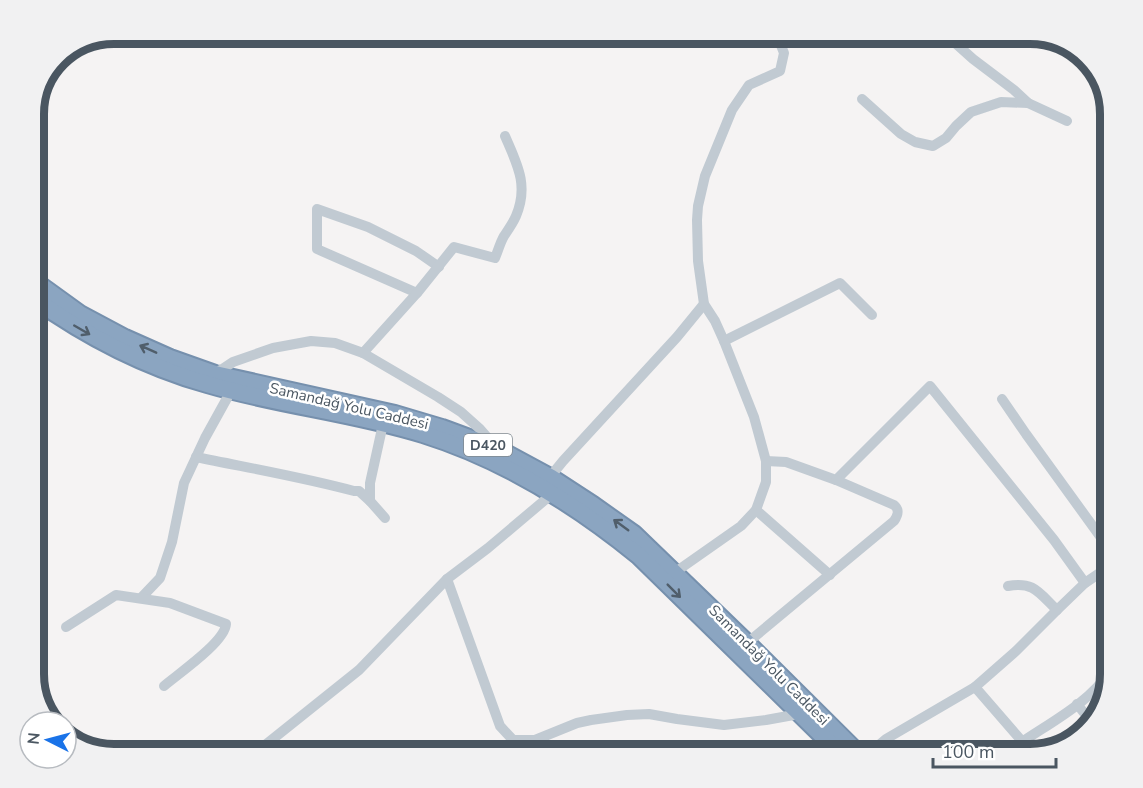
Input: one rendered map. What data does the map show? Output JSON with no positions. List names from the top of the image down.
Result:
{
  "streets": {
    "highway": ["Samandağ Yolu Caddesi", "D420"]
  },
  "scale_bar": "100 m",
  "north": "left"
}
